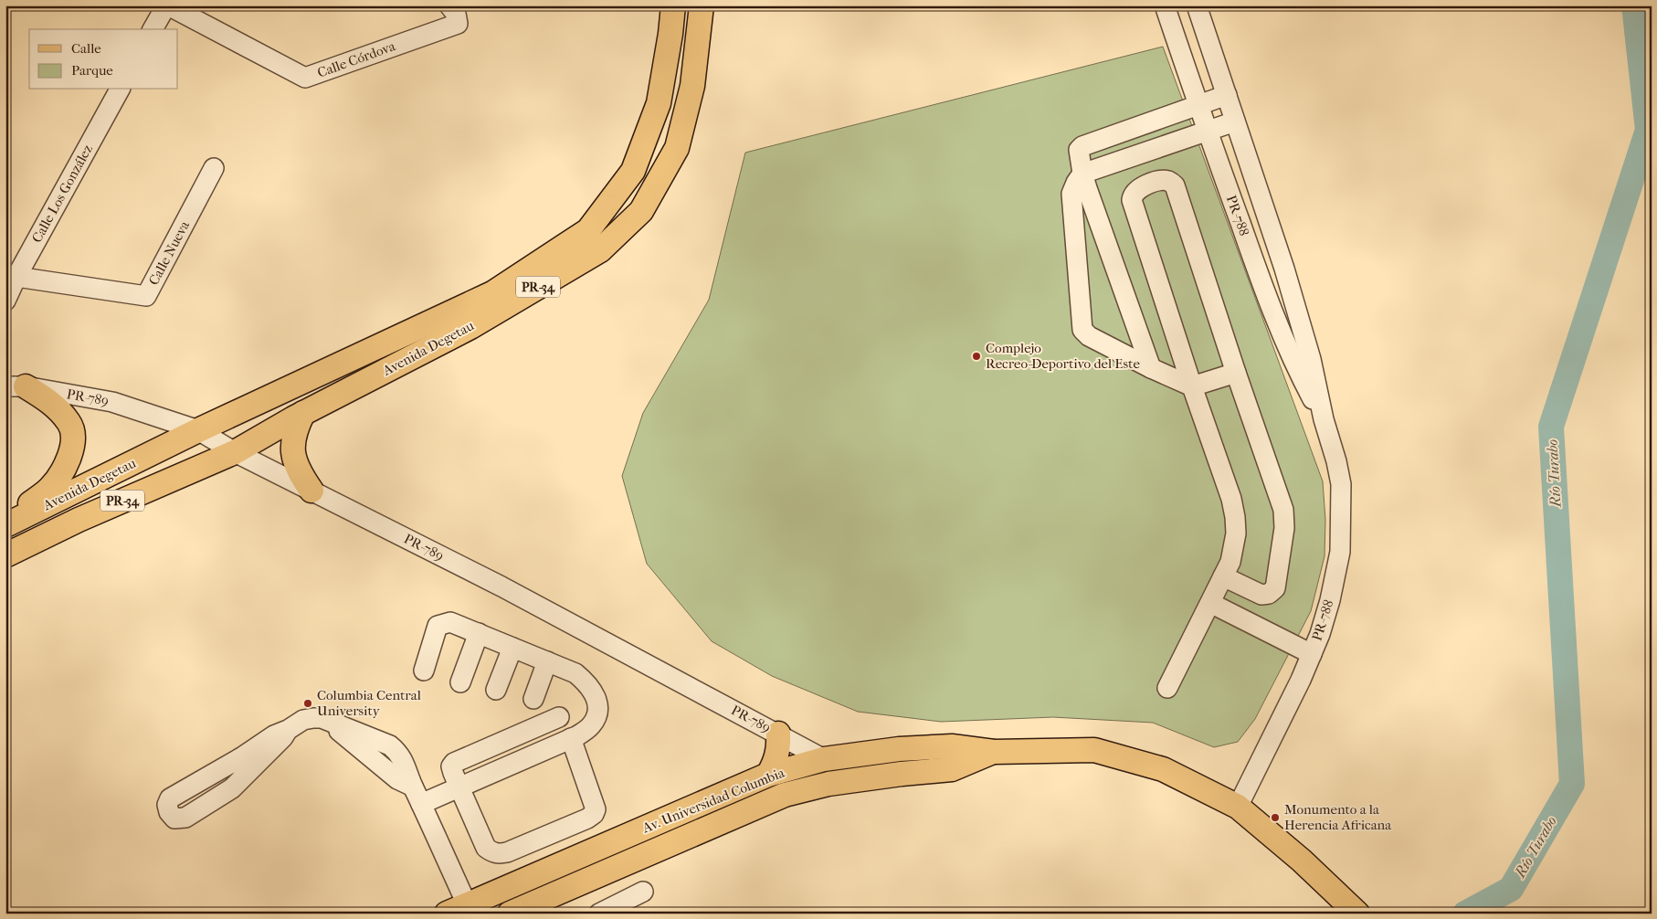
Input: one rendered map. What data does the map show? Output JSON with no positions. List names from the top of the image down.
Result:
{
  "streets": {
    "main road": ["PR-34", "Avenida Degetau", "Av. Universidad Columbia"],
    "street": [
      "Calle Córdova",
      "Calle Los González",
      "PR-788",
      "Calle Nueva",
      "PR-789"
    ]
  },
  "crossings": [
    ["Calle Los González", "Calle Nueva"],
    ["PR-788", "Av. Universidad Columbia"],
    ["Avenida Degetau", "PR-789"],
    ["PR-789", "Av. Universidad Columbia"]
  ],
  "water": ["Río Turabo"],
  "places": ["Complejo Recreo-Deportivo del Este", "Columbia Central University", "Monumento a la Herencia Africana"],
  "legend": ["Calle", "Parque"]
}
